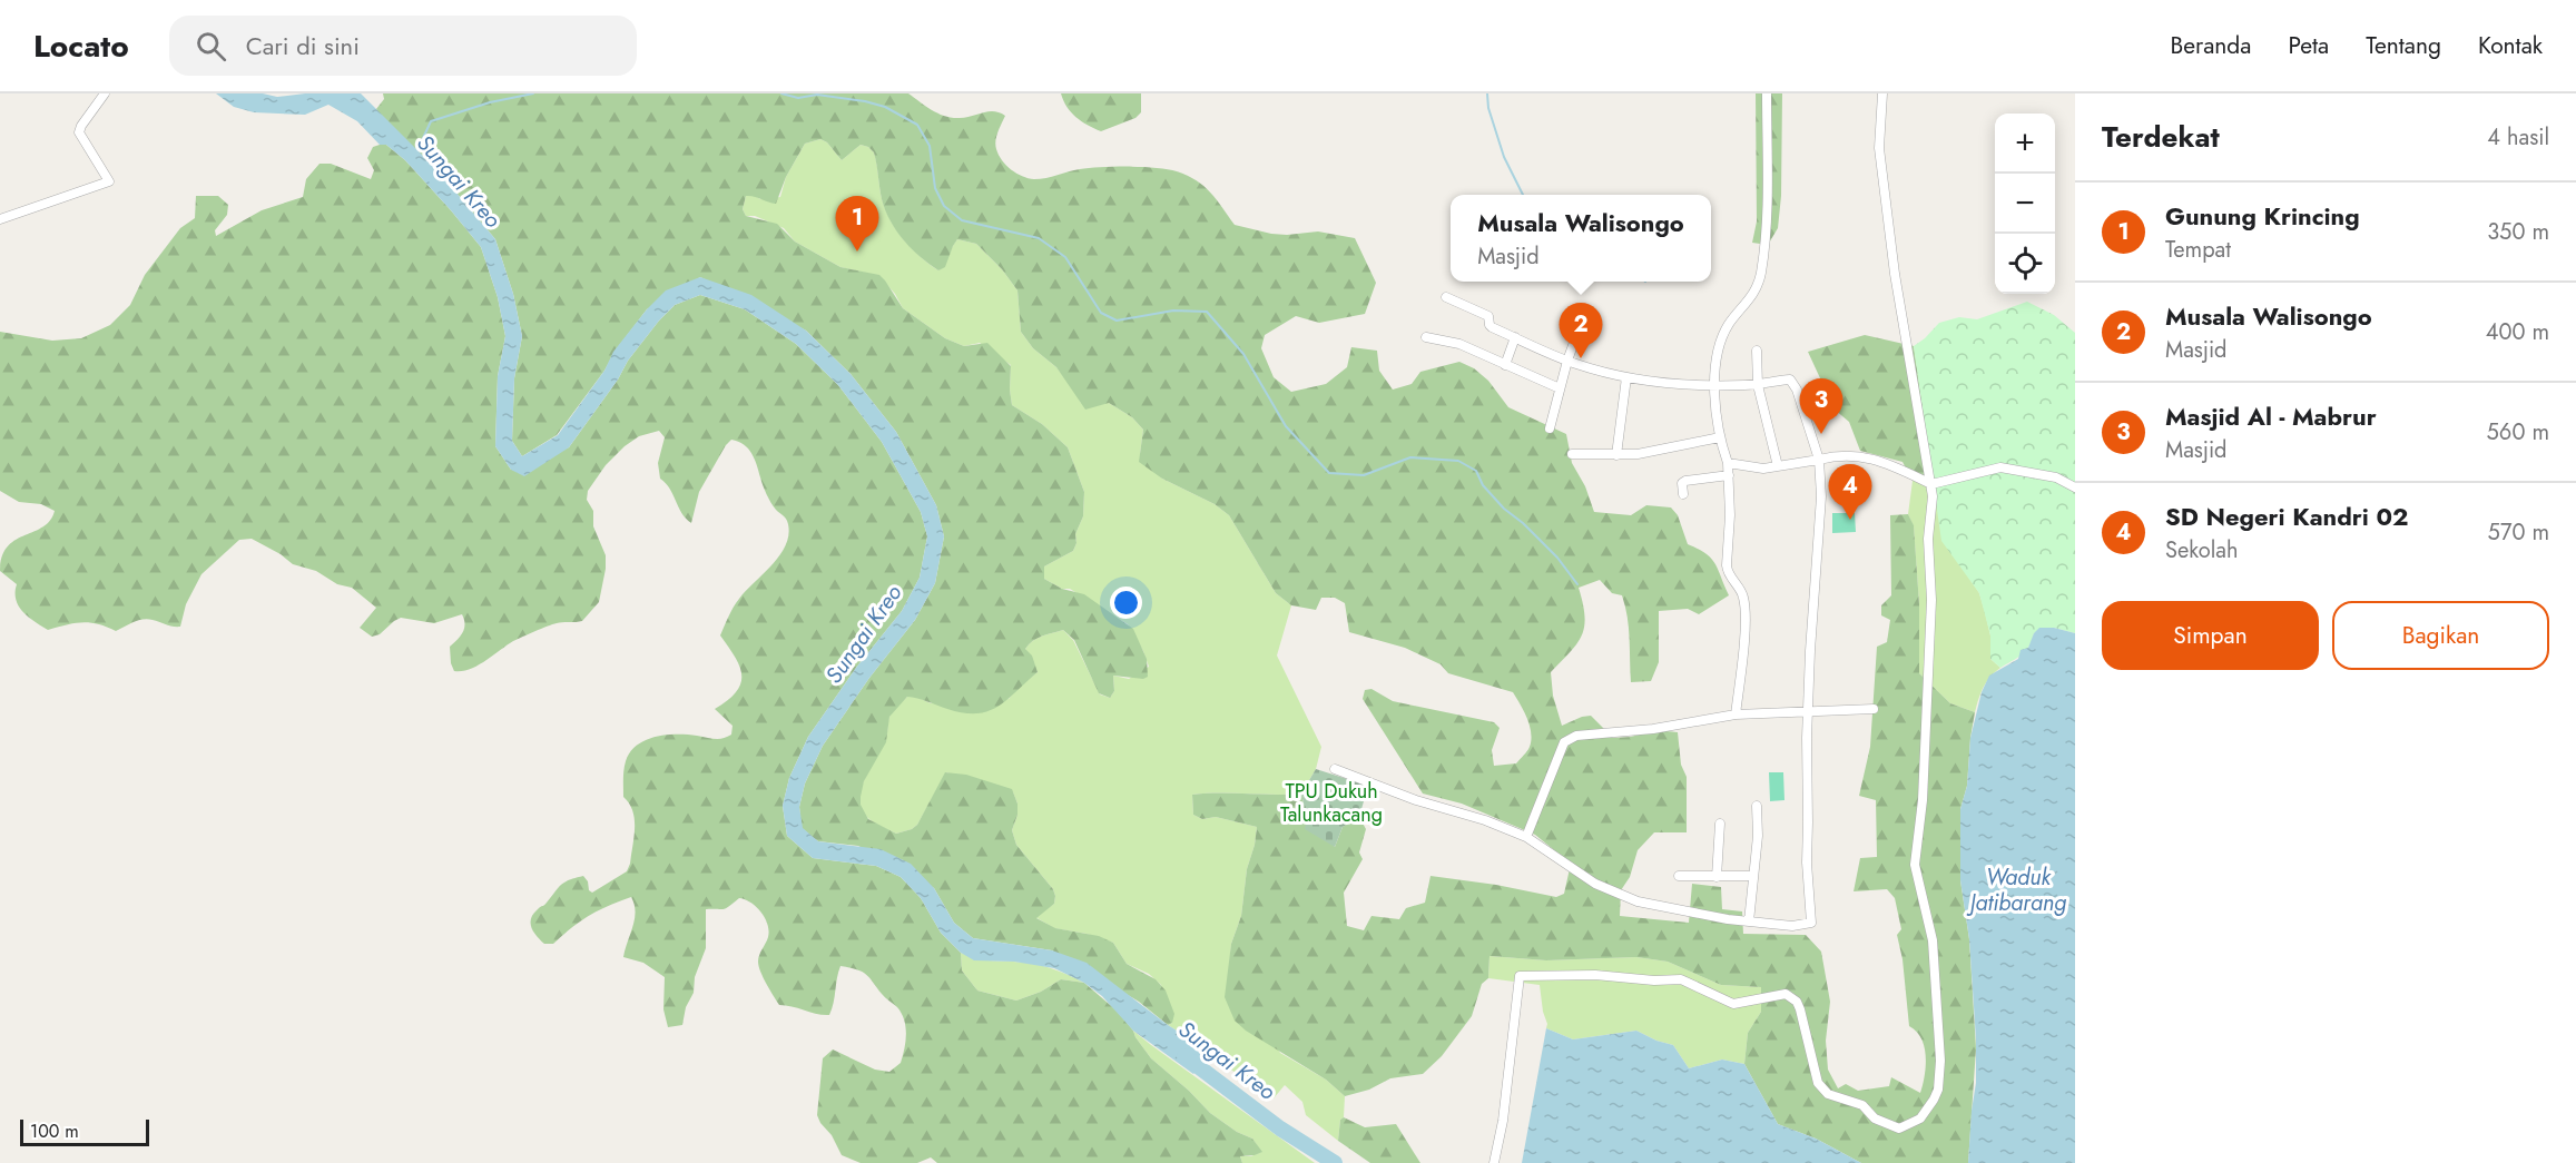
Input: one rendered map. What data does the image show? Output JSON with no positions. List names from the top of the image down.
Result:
{
  "water": ["Sungai Kreo", "Waduk Jatibarang"],
  "parks": ["TPU Dukuh Talunkacang"],
  "scale_bar": "100 m",
  "page": {
    "header": "Locato",
    "search": "Cari di sini",
    "nav": [
      "Beranda",
      "Peta",
      "Tentang",
      "Kontak"
    ],
    "heading": ["Terdekat", "4 hasil"],
    "map_buttons": ["+", "−"],
    "list": [
      {
        "mark": "1",
        "name": "Gunung Krincing",
        "note": "Tempat",
        "value": "350 m"
      },
      {
        "mark": "2",
        "name": "Musala Walisongo",
        "note": "Masjid",
        "value": "400 m"
      },
      {
        "mark": "3",
        "name": "Masjid Al - Mabrur",
        "note": "Masjid",
        "value": "560 m"
      },
      {
        "mark": "4",
        "name": "SD Negeri Kandri 02",
        "note": "Sekolah",
        "value": "570 m"
      }
    ],
    "popup": ["Musala Walisongo", "Masjid"],
    "pins": [
      "1",
      "2",
      "3",
      "4"
    ],
    "buttons": ["Simpan", "Bagikan"],
    "scale": "100 m"
  }
}
